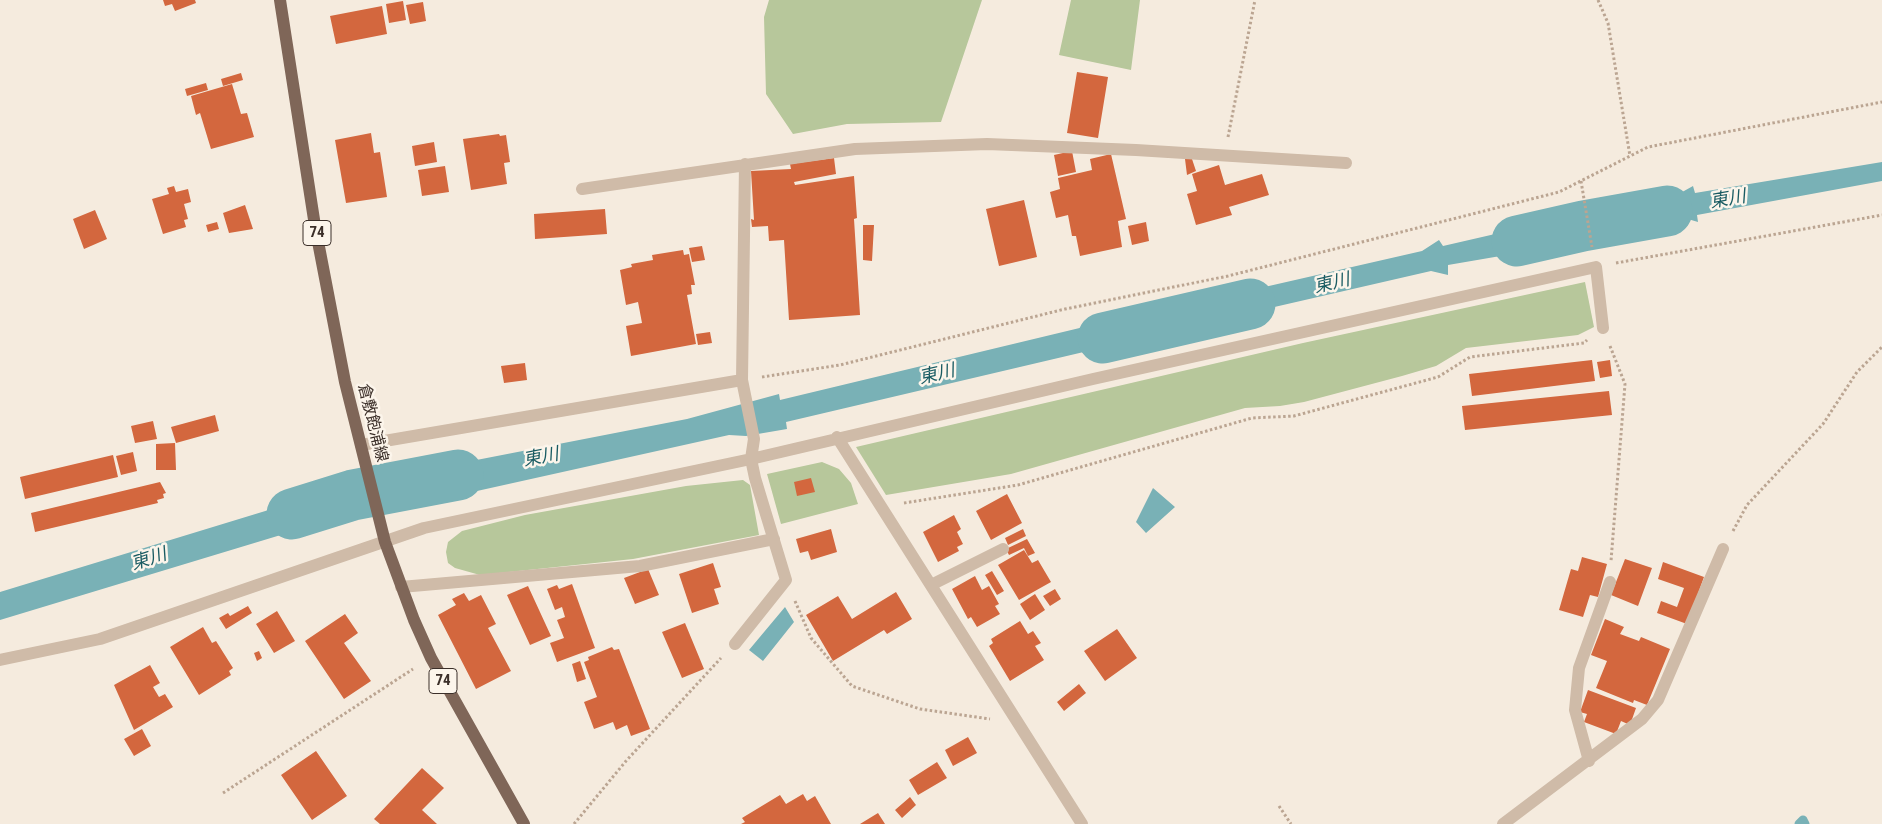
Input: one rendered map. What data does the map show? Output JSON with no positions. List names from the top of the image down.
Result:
{
  "streets": {
    "main road": ["74", "倉敷飽浦線"]
  },
  "water": ["東川"]
}
